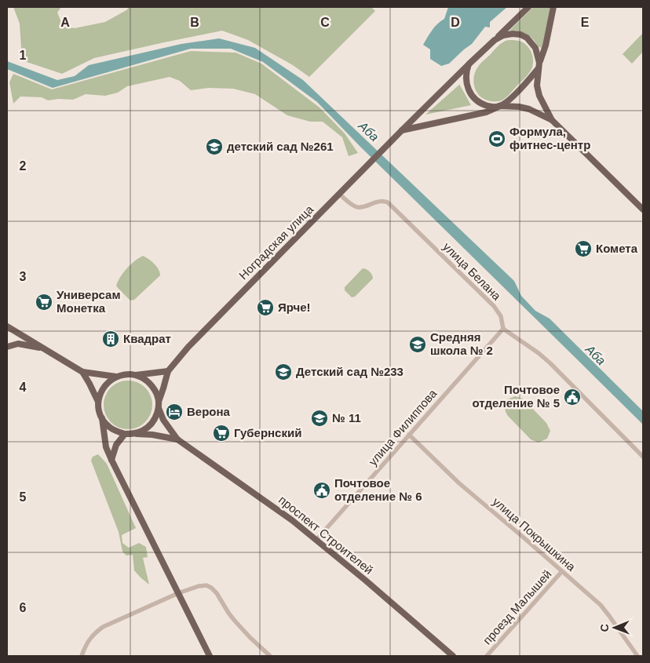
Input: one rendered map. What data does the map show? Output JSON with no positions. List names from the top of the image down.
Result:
{
  "streets": {
    "main road": ["Ноградская улица", "проспект Строителей"],
    "street": [
      "улица Белана",
      "улица Филиппова",
      "улица Покрышкина",
      "проезд Малышей"
    ]
  },
  "crossings": [
    ["Ноградская улица", "улица Белана"],
    ["улица Белана", "улица Филиппова"],
    ["улица Филиппова", "улица Покрышкина"],
    ["улица Филиппова", "проспект Строителей"],
    ["улица Покрышкина", "проезд Малышей"]
  ],
  "water": ["Аба"],
  "places": {
    "sports": ["Формула, фитнес-центр"],
    "school or university": [
      "детский сад №261",
      "Средняя школа № 2",
      "Детский сад №233",
      "№ 11"
    ],
    "supermarket": [
      "Комета",
      "Универсам Монетка",
      "Ярче!",
      "Губернский"
    ],
    "building": ["Квадрат"],
    "public building": ["Почтовое отделение № 5", "Почтовое отделение № 6"],
    "hotel": ["Верона"]
  },
  "north": "left",
  "grid": {
    "columns": [
      "A",
      "B",
      "C",
      "D",
      "E"
    ],
    "rows": [
      "1",
      "2",
      "3",
      "4",
      "5",
      "6"
    ]
  }
}
